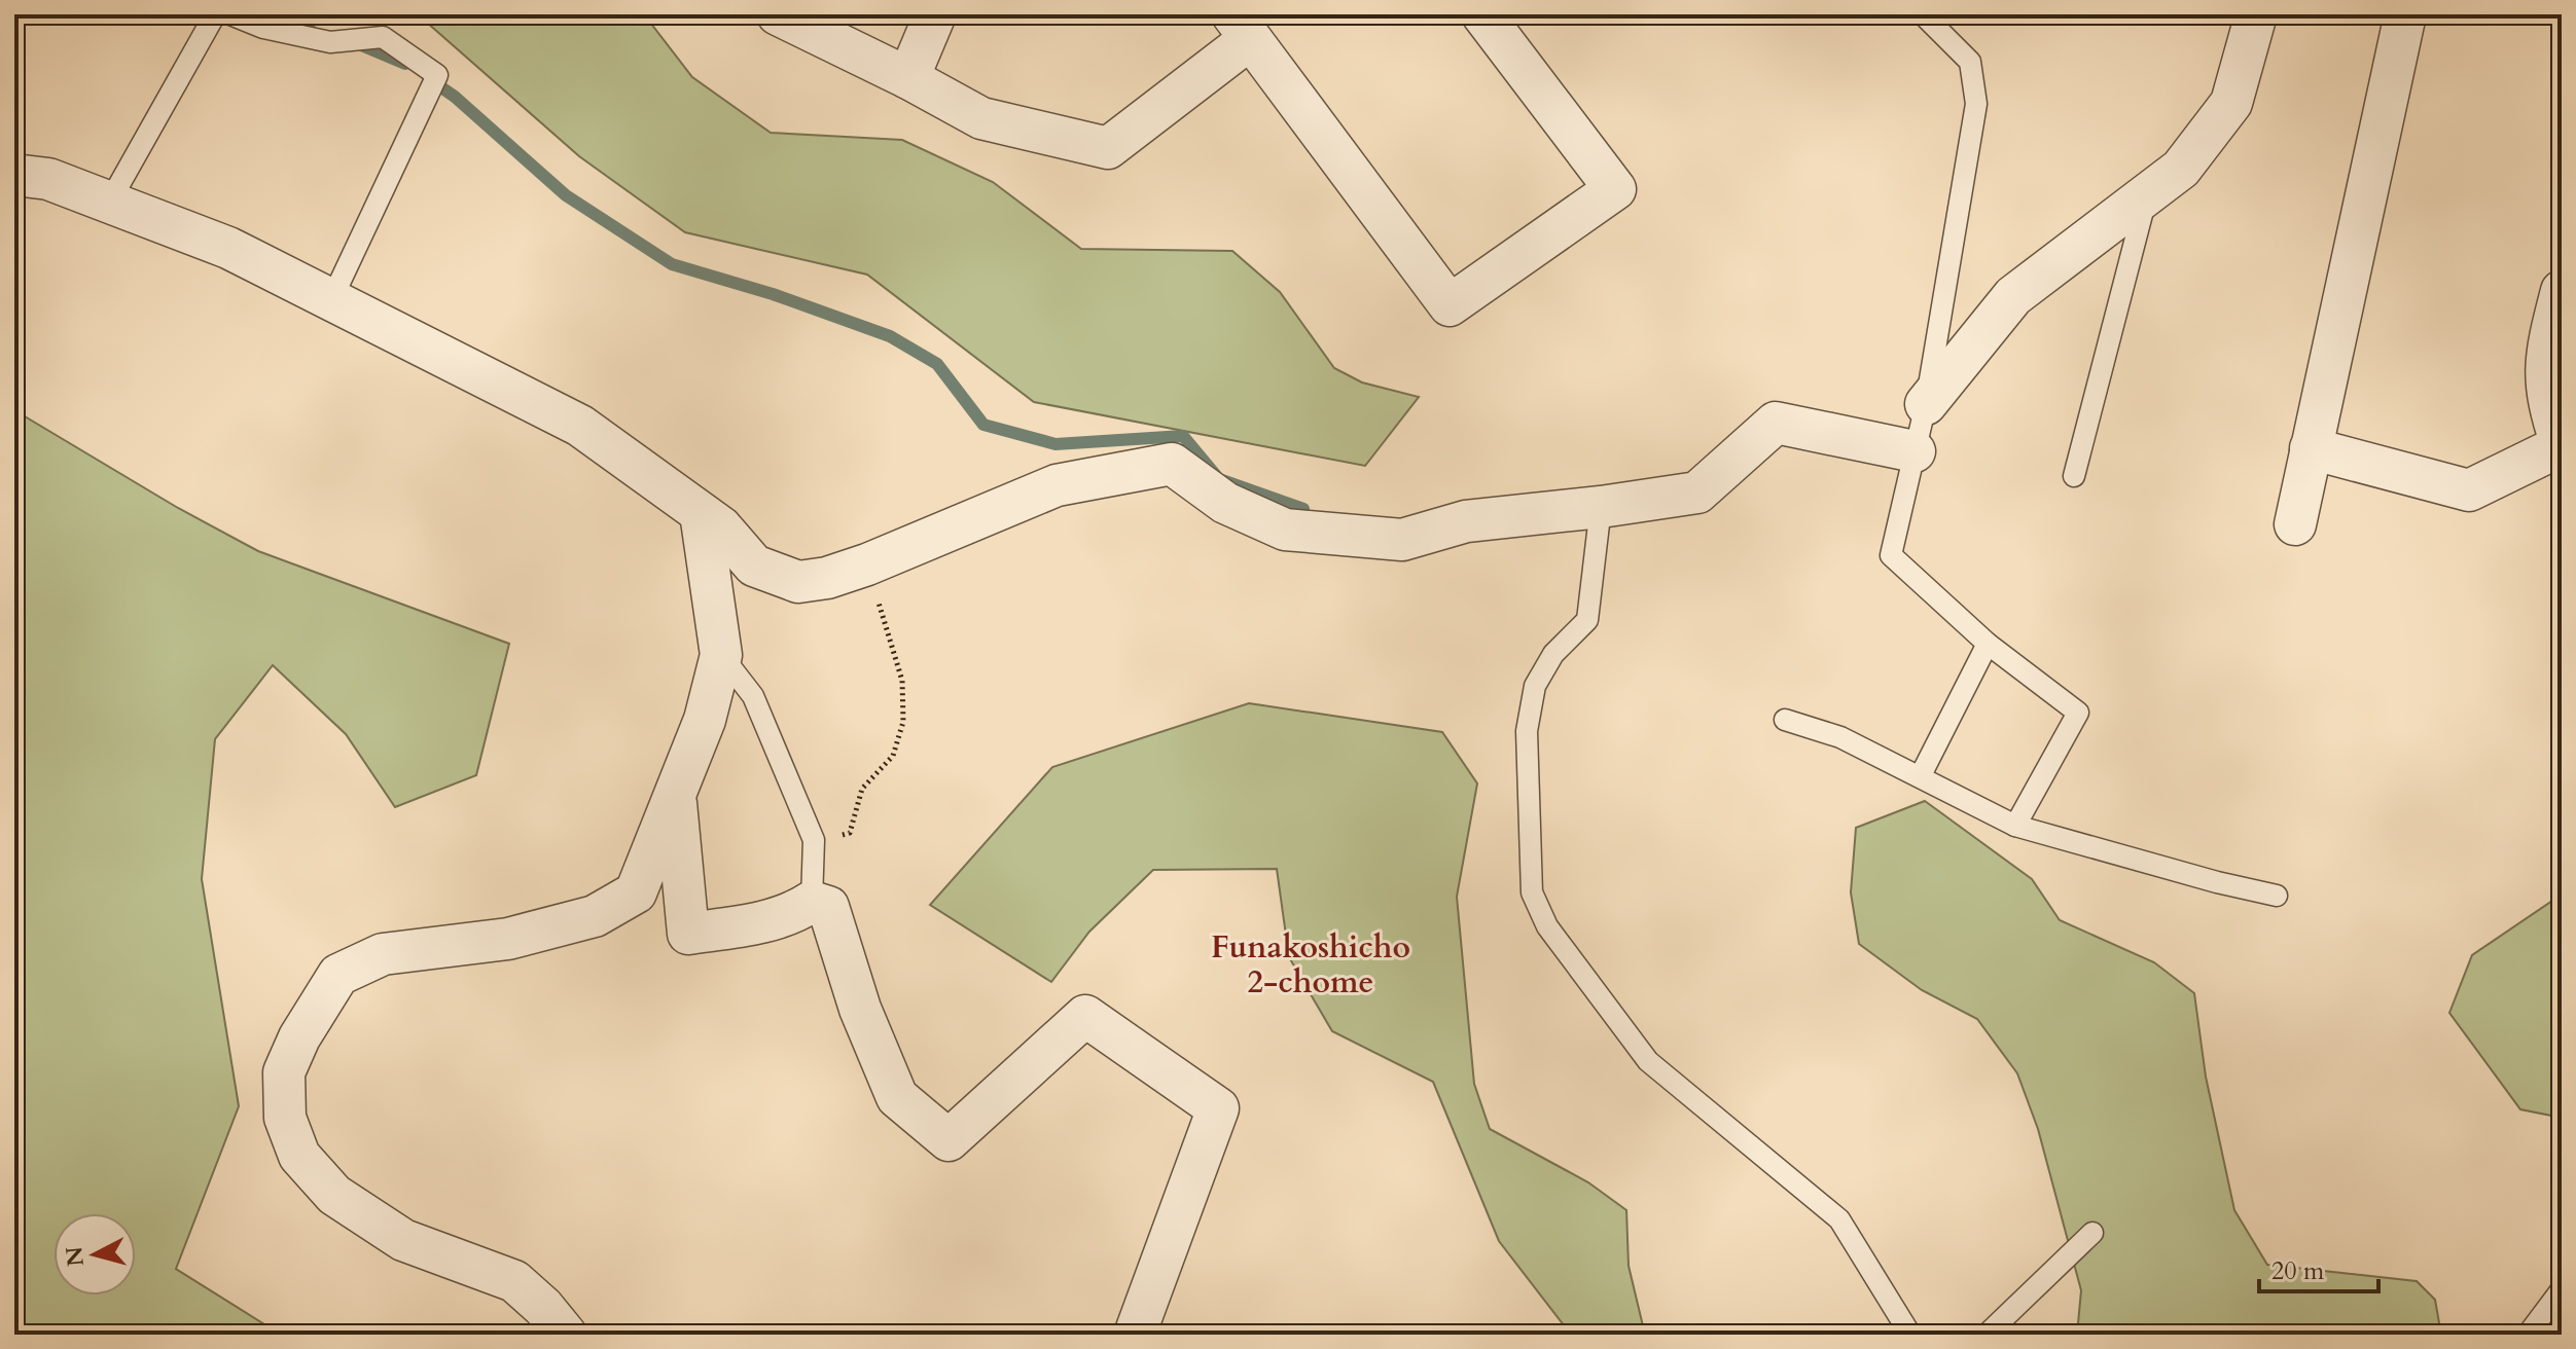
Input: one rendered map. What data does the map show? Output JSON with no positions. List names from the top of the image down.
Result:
{
  "districts": ["Funakoshicho 2-chome"],
  "scale_bar": "20 m",
  "north": "left"
}
